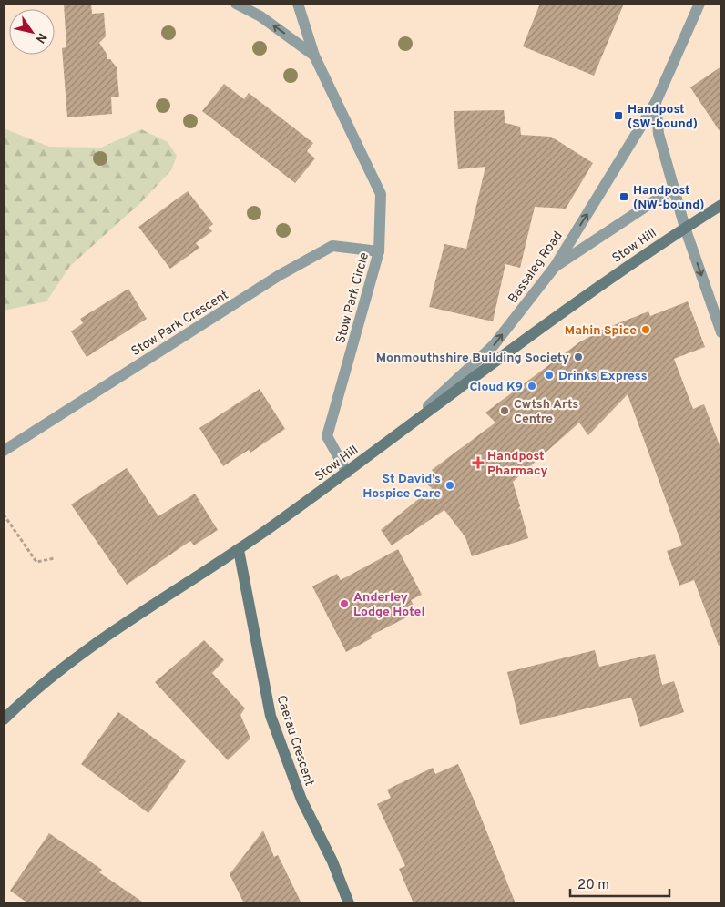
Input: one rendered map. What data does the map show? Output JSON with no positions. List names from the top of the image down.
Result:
{
  "streets": {
    "main road": ["Stow Hill", "Caerau Crescent"],
    "street": ["Bassaleg Road", "Stow Park Circle", "Stow Park Crescent"]
  },
  "crossings": [
    ["Stow Hill", "Bassaleg Road"],
    ["Stow Hill", "Stow Park Circle"],
    ["Stow Hill", "Caerau Crescent"],
    ["Stow Park Circle", "Stow Park Crescent"]
  ],
  "places": {
    "transit": ["Handpost (SW-bound)", "Handpost (NW-bound)"],
    "other": [
      "Mahin Spice",
      "Monmouthshire Building Society",
      "Drinks Express",
      "Cloud K9",
      "Cwtsh Arts Centre",
      "St David’s Hospice Care",
      "Anderley Lodge Hotel"
    ],
    "health": ["Handpost Pharmacy"]
  },
  "scale_bar": "20 m",
  "north": "bottom right"
}
